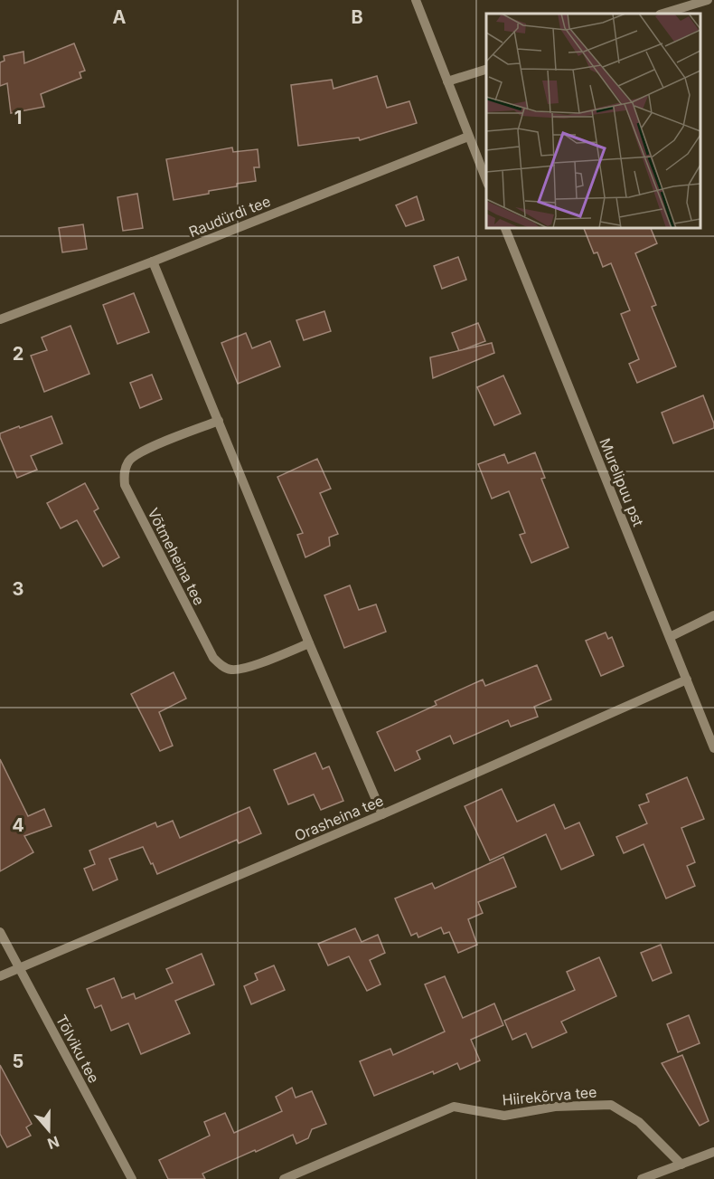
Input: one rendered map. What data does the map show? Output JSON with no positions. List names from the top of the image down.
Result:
{
  "streets": {
    "street": [
      "Raudürdi tee",
      "Murelipuu pst",
      "Võtmeheina tee",
      "Orasheina tee",
      "Tõlviku tee",
      "Hiirekõrva tee"
    ]
  },
  "crossings": [
    ["Murelipuu pst", "Orasheina tee"],
    ["Orasheina tee", "Tõlviku tee"]
  ],
  "north": "bottom",
  "grid": {
    "columns": ["A", "B"],
    "rows": [
      "1",
      "2",
      "3",
      "4",
      "5"
    ]
  }
}
